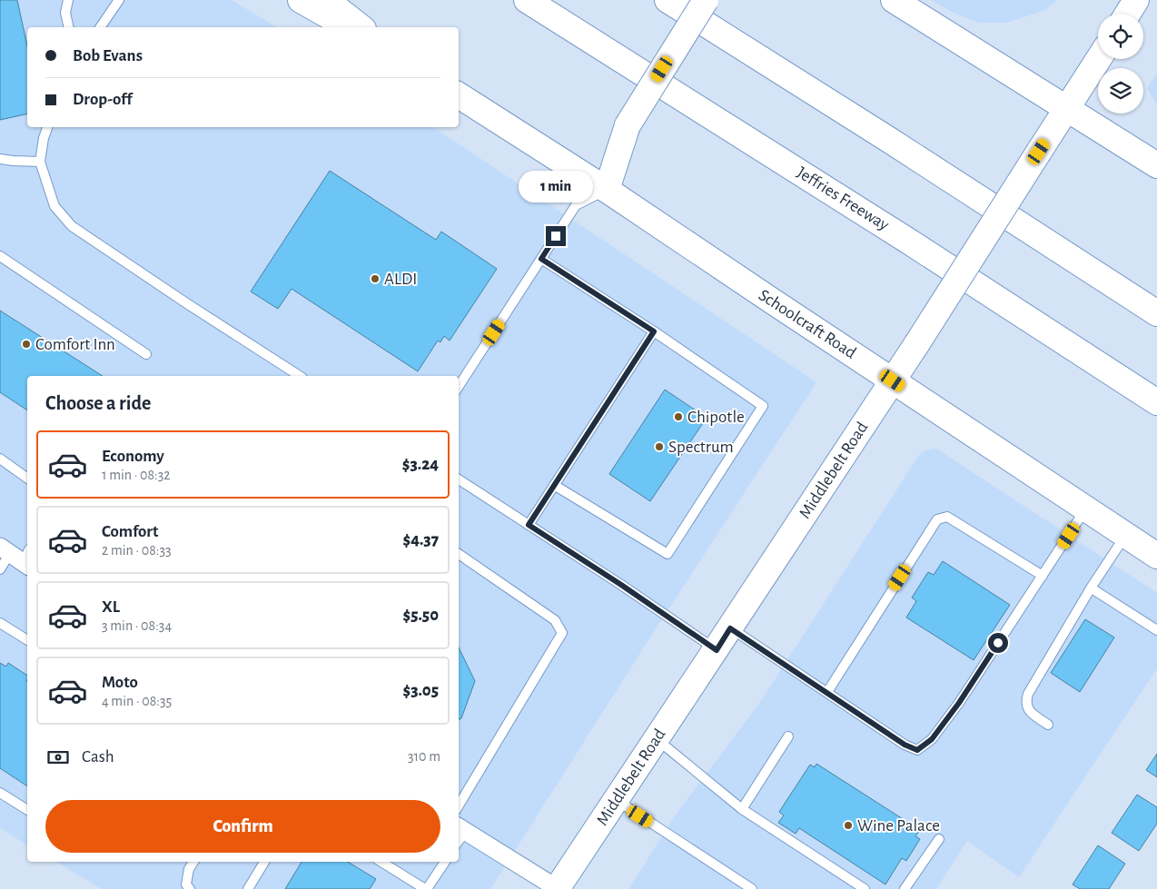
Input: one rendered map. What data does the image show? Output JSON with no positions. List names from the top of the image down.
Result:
{
  "streets": {
    "main road": ["Jeffries Freeway", "Schoolcraft Road", "Middlebelt Road"]
  },
  "crossings": [
    ["Schoolcraft Road", "Middlebelt Road"]
  ],
  "places": [
    "ALDI",
    "Comfort Inn",
    "Chipotle",
    "Spectrum",
    "Wine Palace"
  ],
  "page": {
    "banner": ["Bob Evans", "Drop-off"],
    "bubble": "1 min",
    "heading": "Choose a ride",
    "list": [
      {
        "name": "Economy",
        "note": "1 min · 08:32",
        "value": "$3.24"
      },
      {
        "name": "Comfort",
        "note": "2 min · 08:33",
        "value": "$4.37"
      },
      {
        "name": "XL",
        "note": "3 min · 08:34",
        "value": "$5.50"
      },
      {
        "name": "Moto",
        "note": "4 min · 08:35",
        "value": "$3.05"
      }
    ],
    "pay": ["Cash", "310 m"],
    "buttons": "Confirm"
  }
}
